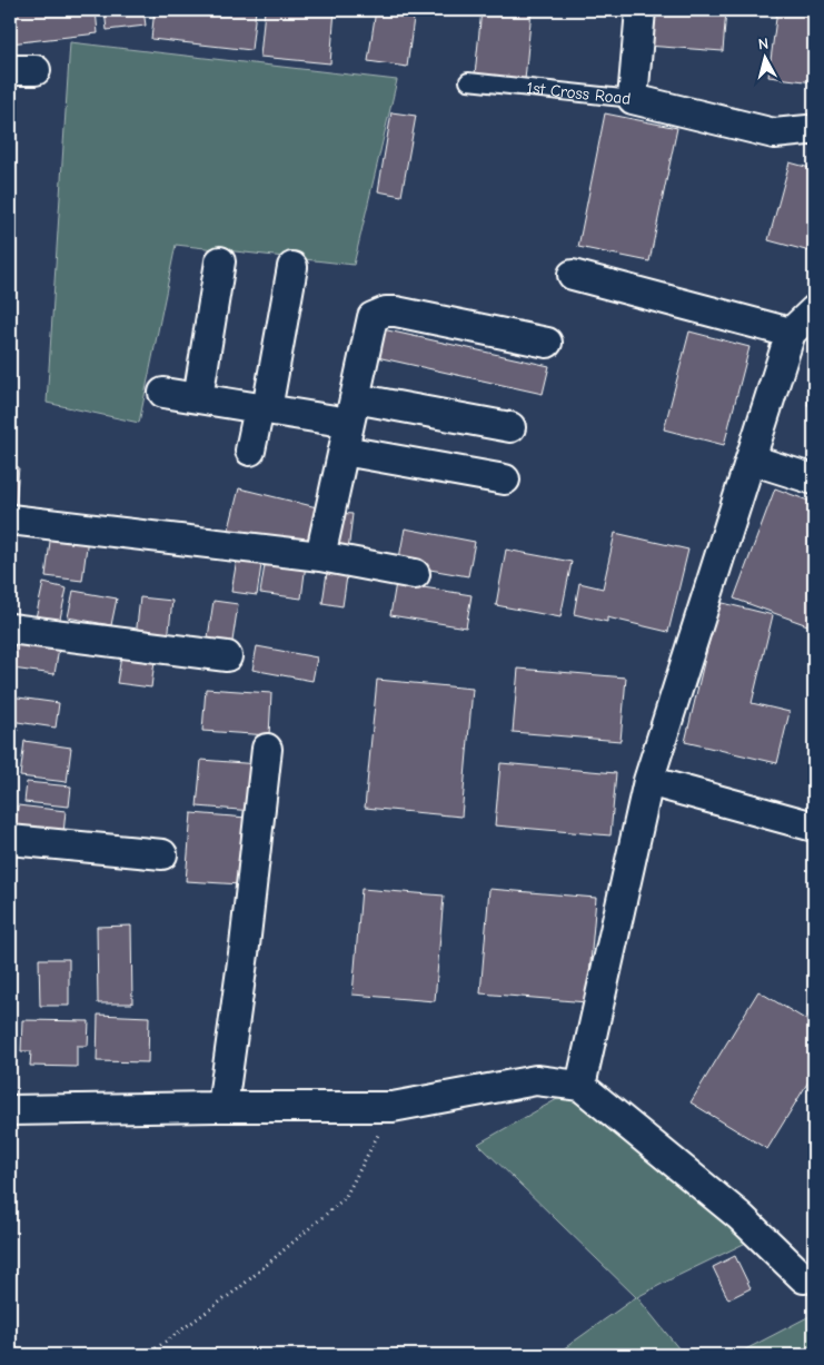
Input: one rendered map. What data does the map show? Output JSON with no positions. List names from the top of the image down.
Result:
{
  "streets": {
    "street": ["1st Cross Road"]
  },
  "north": "top"
}
